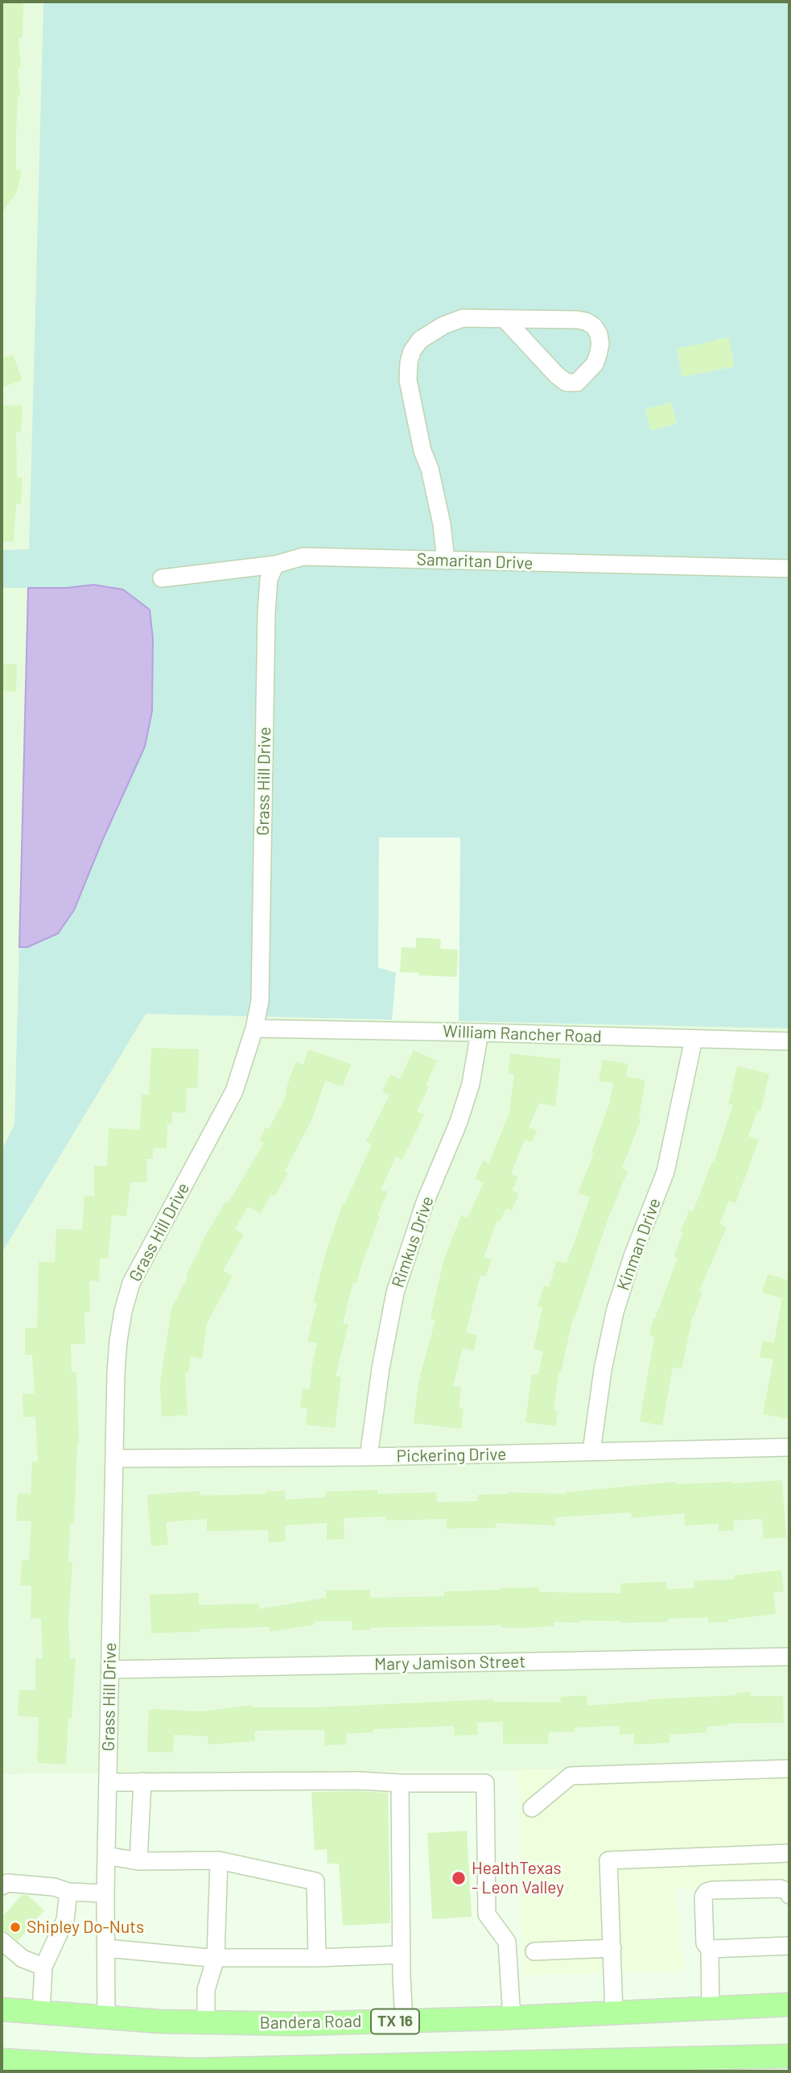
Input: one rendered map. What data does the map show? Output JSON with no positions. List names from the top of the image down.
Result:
{
  "streets": {
    "main road": ["TX 16", "Bandera Road"],
    "street": [
      "Samaritan Drive",
      "Grass Hill Drive",
      "William Rancher Road",
      "Rimkus Drive",
      "Kinman Drive",
      "Pickering Drive",
      "Mary Jamison Street"
    ]
  },
  "crossings": [
    ["Samaritan Drive", "Grass Hill Drive"],
    ["Grass Hill Drive", "William Rancher Road"],
    ["Grass Hill Drive", "Pickering Drive"],
    ["Grass Hill Drive", "Mary Jamison Street"],
    ["Grass Hill Drive", "Bandera Road"],
    ["William Rancher Road", "Rimkus Drive"],
    ["William Rancher Road", "Kinman Drive"],
    ["Rimkus Drive", "Pickering Drive"],
    ["Kinman Drive", "Pickering Drive"]
  ],
  "places": ["HealthTexas - Leon Valley", "Shipley Do-Nuts"]
}
